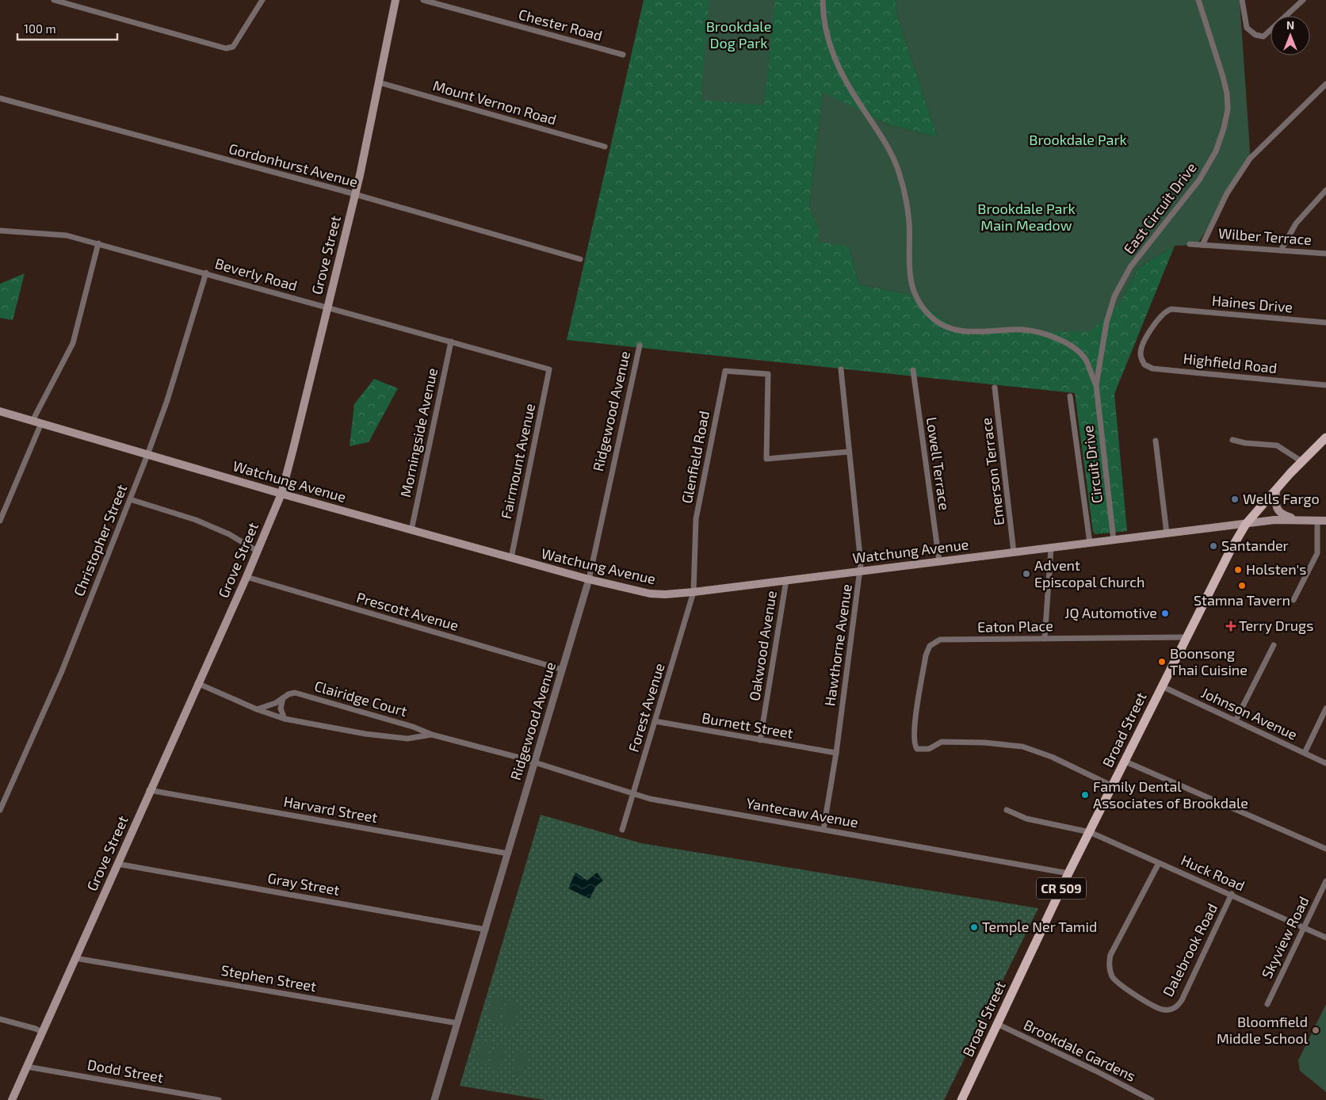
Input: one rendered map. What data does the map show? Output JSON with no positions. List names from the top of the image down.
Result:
{
  "streets": {
    "main road": [
      "Grove Street",
      "Watchung Avenue",
      "Broad Street",
      "CR 509"
    ],
    "street": [
      "Chester Road",
      "Mount Vernon Road",
      "Gordonhurst Avenue",
      "East Circuit Drive",
      "Wilber Terrace",
      "Beverly Road",
      "Haines Drive",
      "Highfield Road",
      "Ridgewood Avenue",
      "Morningside Avenue",
      "Glenfield Road",
      "Fairmount Avenue",
      "Lowell Terrace",
      "Circuit Drive",
      "Emerson Terrace",
      "Christopher Street",
      "Prescott Avenue",
      "Eaton Place",
      "Hawthorne Avenue",
      "Oakwood Avenue",
      "Clairidge Court",
      "Forest Avenue",
      "Johnson Avenue",
      "Burnett Street",
      "Harvard Street",
      "Yantecaw Avenue",
      "Huck Road",
      "Gray Street",
      "Skyview Road",
      "Dalebrook Road",
      "Stephen Street",
      "Brookdale Gardens",
      "Dodd Street"
    ]
  },
  "crossings": [
    ["Mount Vernon Road", "Grove Street"],
    ["Gordonhurst Avenue", "Grove Street"],
    ["East Circuit Drive", "Circuit Drive"],
    ["Grove Street", "Beverly Road"],
    ["Grove Street", "Watchung Avenue"],
    ["Grove Street", "Prescott Avenue"],
    ["Grove Street", "Clairidge Court"],
    ["Grove Street", "Harvard Street"],
    ["Grove Street", "Gray Street"],
    ["Grove Street", "Stephen Street"],
    ["Grove Street", "Dodd Street"],
    ["Beverly Road", "Morningside Avenue"],
    ["Beverly Road", "Fairmount Avenue"],
    ["Beverly Road", "Christopher Street"],
    ["Haines Drive", "Highfield Road"],
    ["Ridgewood Avenue", "Watchung Avenue"],
    ["Ridgewood Avenue", "Prescott Avenue"],
    ["Ridgewood Avenue", "Clairidge Court"],
    ["Ridgewood Avenue", "Harvard Street"],
    ["Ridgewood Avenue", "Yantecaw Avenue"],
    ["Ridgewood Avenue", "Gray Street"],
    ["Ridgewood Avenue", "Stephen Street"],
    ["Morningside Avenue", "Watchung Avenue"],
    ["Glenfield Road", "Watchung Avenue"],
    ["Glenfield Road", "Hawthorne Avenue"],
    ["Glenfield Road", "Forest Avenue"],
    ["Fairmount Avenue", "Watchung Avenue"],
    ["Lowell Terrace", "Watchung Avenue"],
    ["Circuit Drive", "Watchung Avenue"],
    ["Emerson Terrace", "Watchung Avenue"],
    ["Watchung Avenue", "Christopher Street"],
    ["Watchung Avenue", "Hawthorne Avenue"],
    ["Watchung Avenue", "Oakwood Avenue"],
    ["Watchung Avenue", "Forest Avenue"],
    ["Watchung Avenue", "Broad Street"],
    ["Eaton Place", "Broad Street"],
    ["Hawthorne Avenue", "Burnett Street"],
    ["Hawthorne Avenue", "Yantecaw Avenue"],
    ["Oakwood Avenue", "Burnett Street"],
    ["Clairidge Court", "Yantecaw Avenue"],
    ["Forest Avenue", "Burnett Street"],
    ["Forest Avenue", "Yantecaw Avenue"],
    ["Johnson Avenue", "Broad Street"],
    ["Broad Street", "Yantecaw Avenue"],
    ["Broad Street", "Huck Road"],
    ["Broad Street", "Brookdale Gardens"],
    ["Huck Road", "Skyview Road"],
    ["Huck Road", "Dalebrook Road"]
  ],
  "parks": ["Brookdale Dog Park", "Brookdale Park", "Brookdale Park Main Meadow"],
  "places": {
    "other": [
      "Wells Fargo",
      "Santander",
      "Holsten's",
      "Advent Episcopal Church",
      "Stamna Tavern",
      "JQ Automotive",
      "Boonsong Thai Cuisine",
      "Family Dental Associates of Brookdale",
      "Temple Ner Tamid",
      "Bloomfield Middle School"
    ],
    "health": ["Terry Drugs"]
  },
  "scale_bar": "100 m",
  "north": "top"
}
